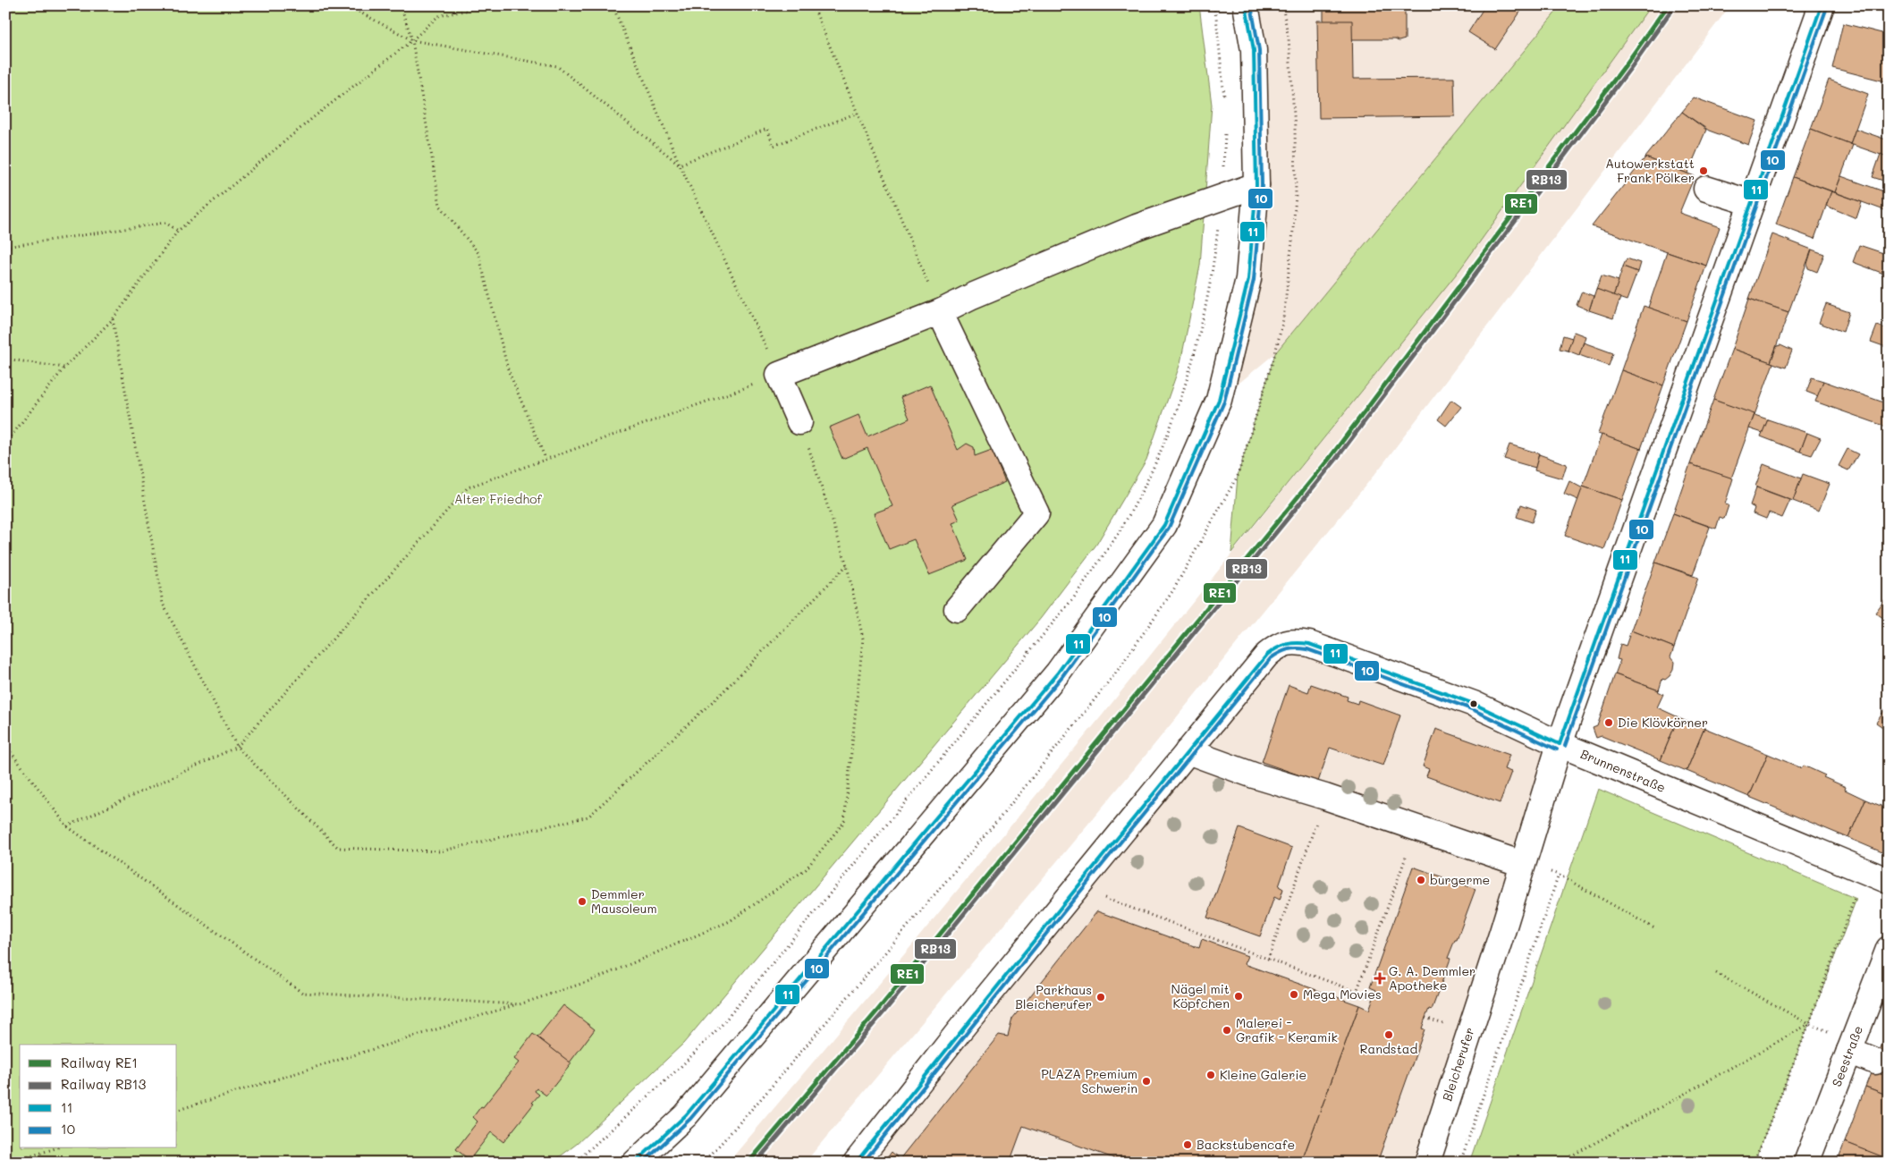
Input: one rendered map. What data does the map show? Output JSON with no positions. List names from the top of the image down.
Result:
{
  "streets": {
    "street": ["Brunnenstraße", "Seestraße", "Bleicherufer"]
  },
  "crossings": [
    ["Brunnenstraße", "Bleicherufer"]
  ],
  "parks": ["Alter Friedhof"],
  "places": {
    "other": [
      "Autowerkstatt Frank Pölker",
      "Die Klövkörner",
      "burgerme",
      "Demmler Mausoleum",
      "Mega Movies",
      "Nägel mit Köpfchen",
      "Parkhaus Bleicherufer",
      "Malerei - Grafik - Keramik",
      "Randstad",
      "Kleine Galerie",
      "PLAZA Premium Schwerin",
      "Backstubencafe"
    ],
    "health": ["G. A. Demmler Apotheke"]
  },
  "lines": [
    "rail line RE1",
    "transit line 11",
    "transit line 10",
    "rail line RB13"
  ],
  "legend": [
    "Railway RE1",
    "Railway RB13",
    "11",
    "10"
  ]
}
